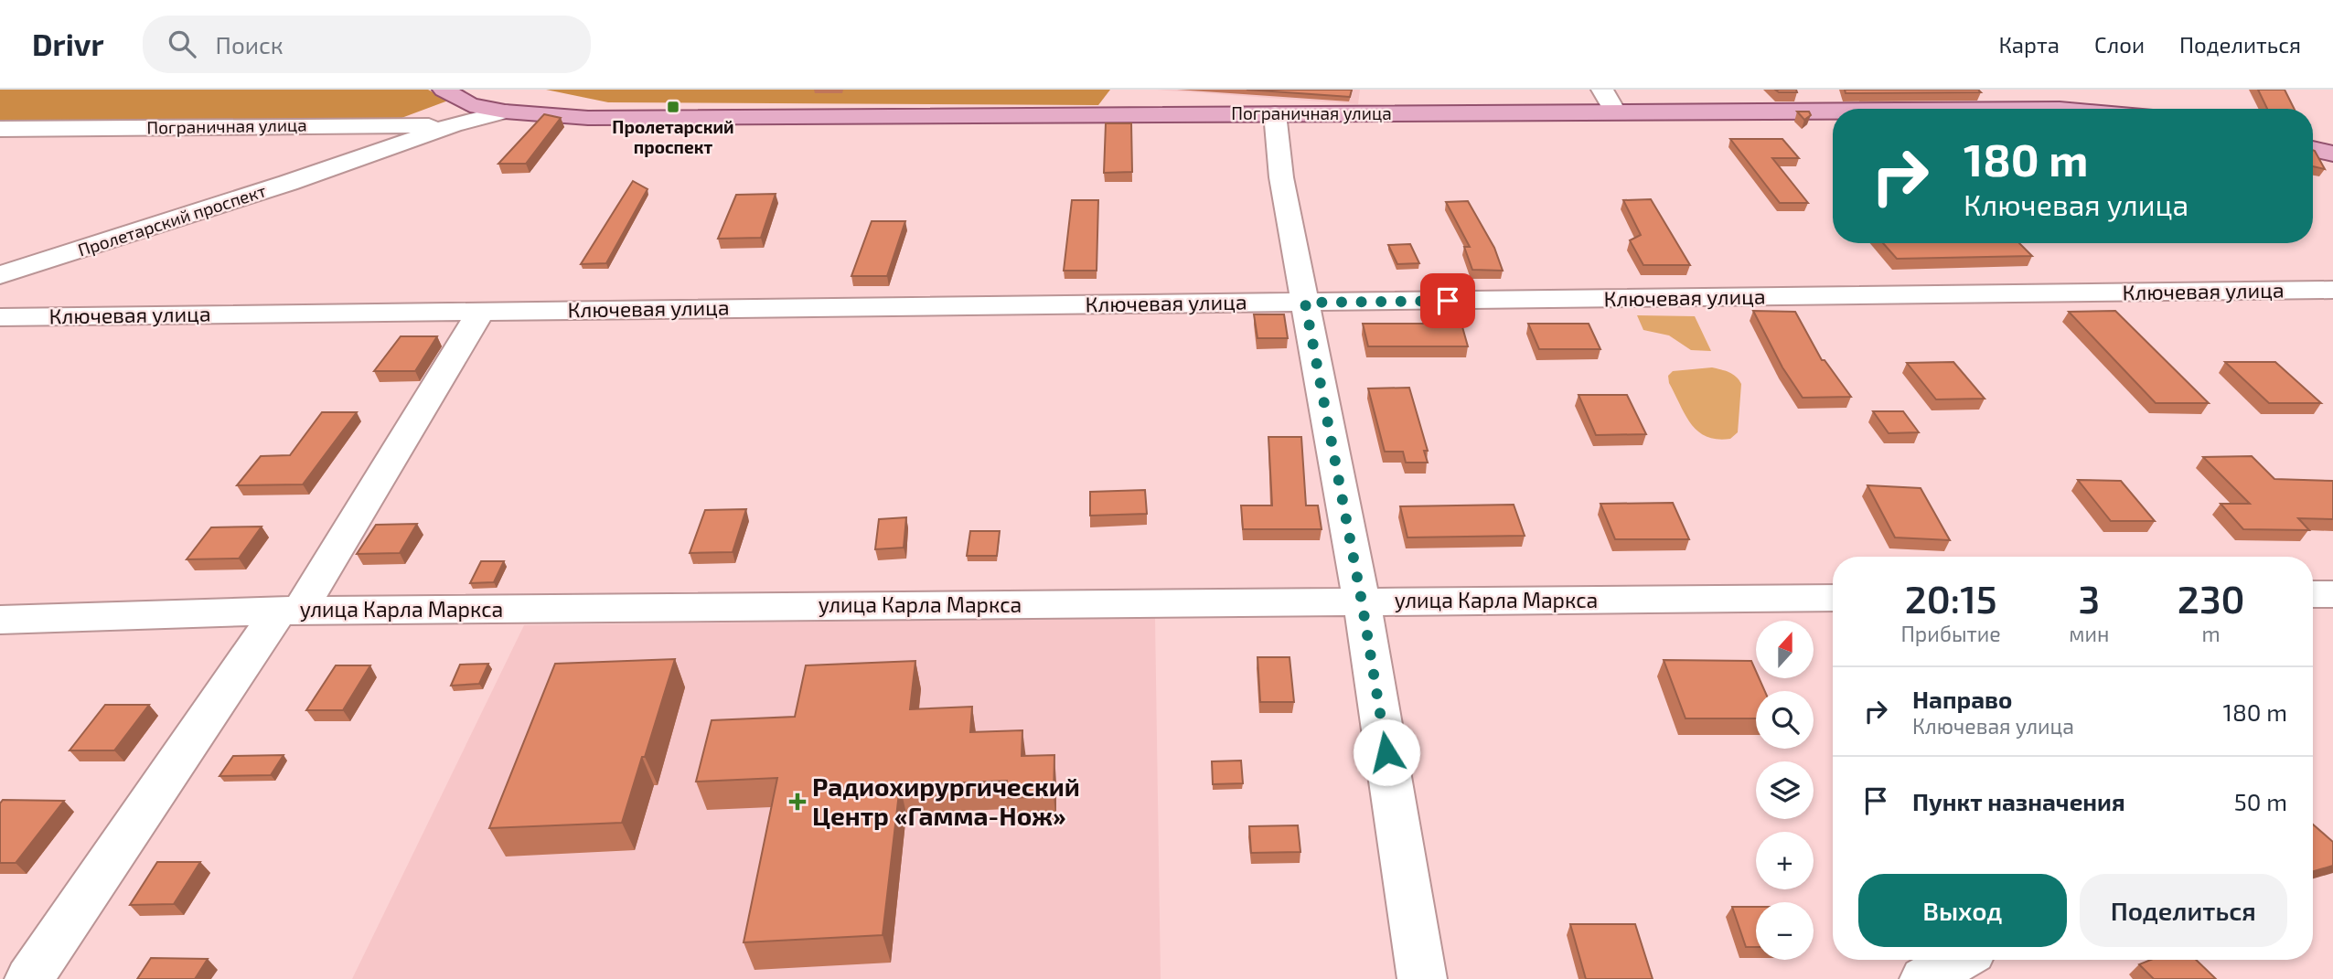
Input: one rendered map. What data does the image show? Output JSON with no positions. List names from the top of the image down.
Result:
{
  "streets": {
    "main road": ["Пограничная улица"],
    "street": ["Пролетарский проспект", "Ключевая улица", "улица Карла Маркса"]
  },
  "crossings": [
    ["Пограничная улица", "Пролетарский проспект"]
  ],
  "places": {
    "transit": ["Пролетарский проспект"],
    "health": ["Радиохирургический Центр «Гамма-Нож»"]
  },
  "north": "top",
  "page": {
    "header": "Drivr",
    "search": "Поиск",
    "nav": ["Карта", "Слои", "Поделиться"],
    "turn": ["180 m", "Ключевая улица"],
    "eta": [
      "20:15",
      "Прибытие",
      "3",
      "мин",
      "230",
      "m"
    ],
    "map_buttons": ["+", "−"],
    "list": [
      {
        "name": "Направо",
        "note": "Ключевая улица",
        "value": "180 m"
      },
      {
        "name": "Пункт назначения",
        "value": "50 m"
      }
    ],
    "buttons": ["Выход", "Поделиться"]
  }
}
